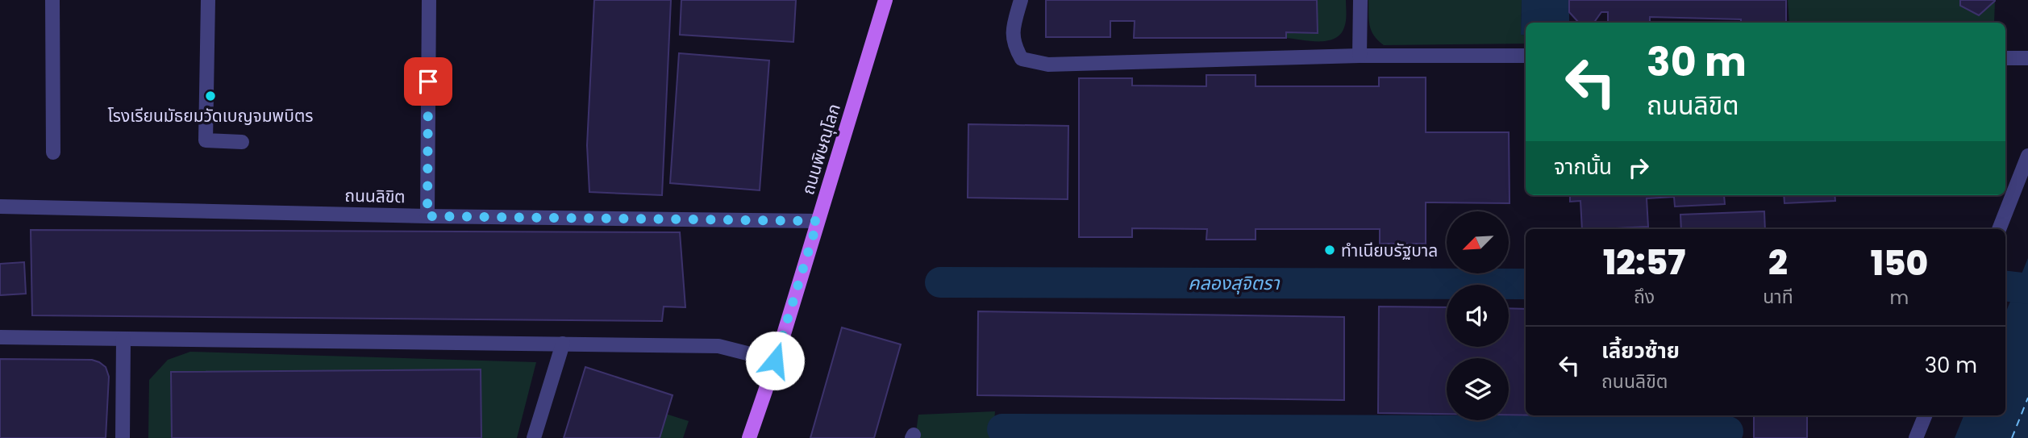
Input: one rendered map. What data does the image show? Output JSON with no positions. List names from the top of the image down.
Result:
{
  "streets": {
    "main road": ["ถนนพิษณุโลก"],
    "street": ["ถนนลิขิต"]
  },
  "crossings": [
    ["ถนนพิษณุโลก", "ถนนลิขิต"]
  ],
  "water": ["คลองสุจิตรา"],
  "places": ["โรงเรียนมัธยมวัดเบญจมพบิตร", "ทำเนียบรัฐบาล"],
  "north": "bottom left",
  "page": {
    "turn": ["30 m", "ถนนลิขิต"],
    "then": "จากนั้น",
    "eta": [
      "12:57",
      "ถึง",
      "2",
      "นาที",
      "150",
      "m"
    ],
    "list": [
      {
        "name": "เลี้ยวซ้าย",
        "note": "ถนนลิขิต",
        "value": "30 m"
      }
    ]
  }
}
